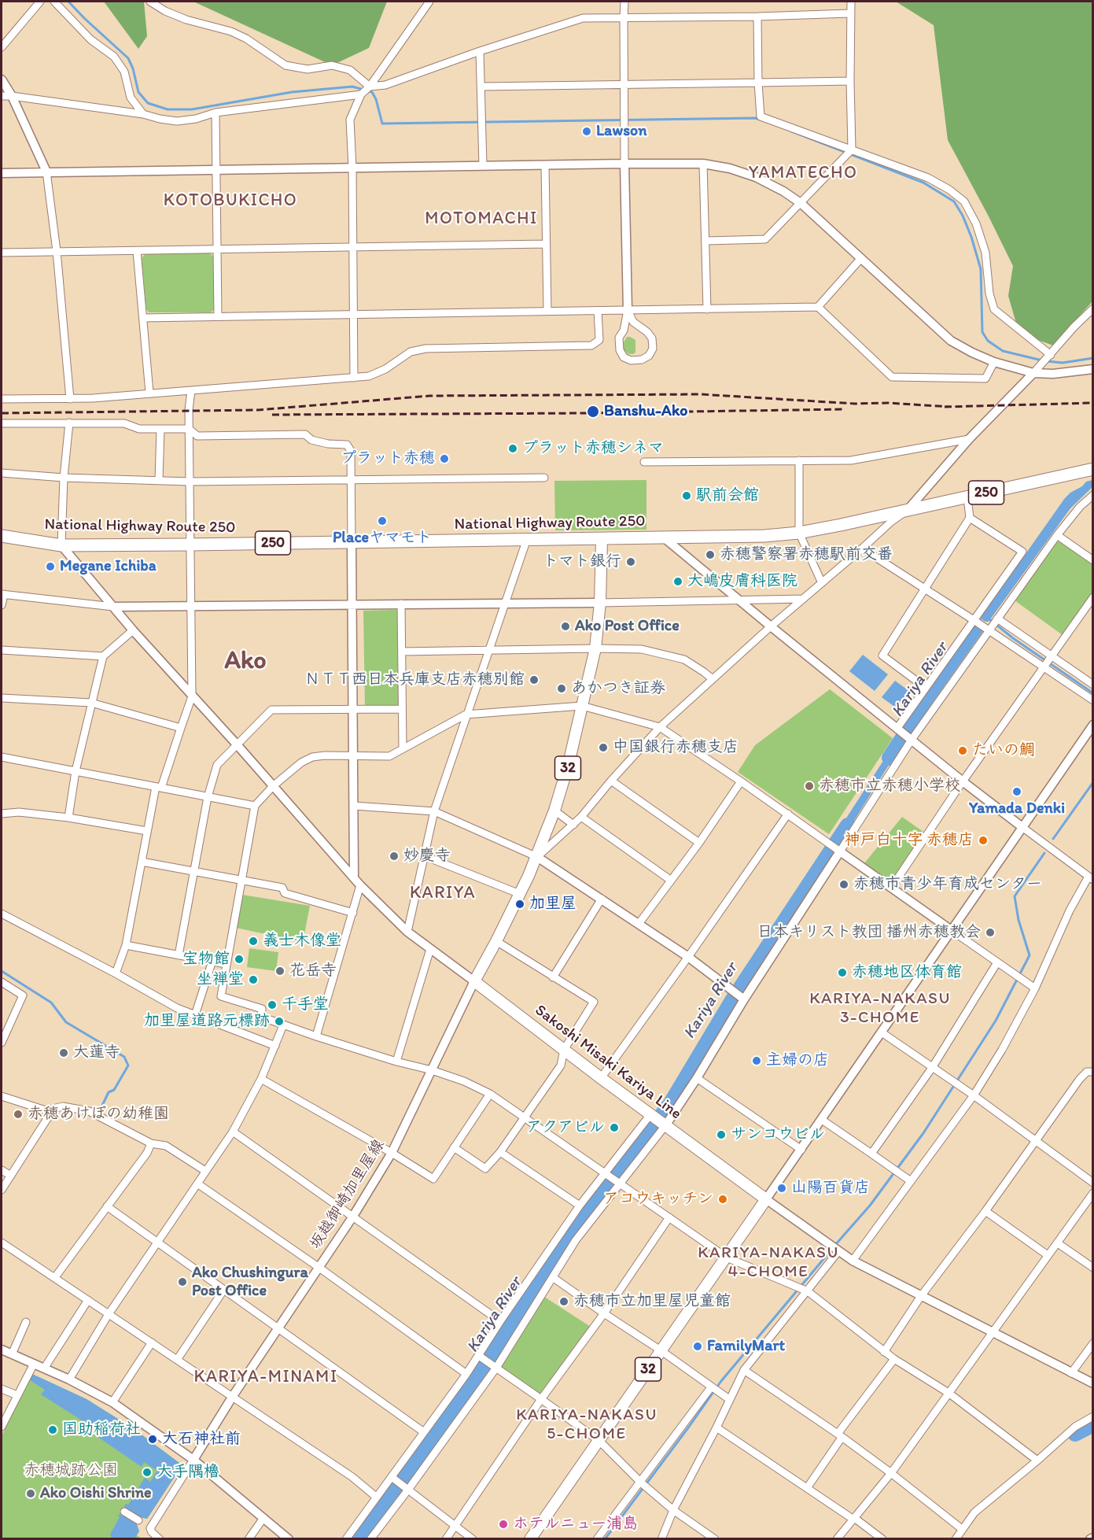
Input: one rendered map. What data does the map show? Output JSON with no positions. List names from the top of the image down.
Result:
{
  "streets": {
    "highway": ["250", "National Highway Route 250"],
    "main road": ["32", "Sakoshi Misaki Kariya Line"],
    "street": ["坂越御崎加里屋線"]
  },
  "crossings": [
    ["National Highway Route 250", "32"],
    ["32", "Sakoshi Misaki Kariya Line"],
    ["32", "坂越御崎加里屋線"],
    ["Sakoshi Misaki Kariya Line", "坂越御崎加里屋線"]
  ],
  "districts": [
    "YAMATECHO",
    "KOTOBUKICHO",
    "MOTOMACHI",
    "Ako",
    "KARIYA",
    "KARIYA-NAKASU 3-CHOME",
    "KARIYA-NAKASU 4-CHOME",
    "KARIYA-MINAMI",
    "KARIYA-NAKASU 5-CHOME"
  ],
  "water": ["Kariya River"],
  "parks": ["赤穂城跡公園"],
  "places": [
    "Lawson",
    "Banshu-Ako",
    "プラット赤穂シネマ",
    "プラット赤穂",
    "駅前会館",
    "Placeヤマモト",
    "赤穂警察署赤穂駅前交番",
    "トマト銀行",
    "Megane Ichiba",
    "大嶋皮膚科医院",
    "Ako Post Office",
    "ＮＴＴ西日本兵庫支店赤穂別館",
    "あかつき証券",
    "中国銀行赤穂支店",
    "たいの鯛",
    "赤穂市立赤穂小学校",
    "Yamada Denki",
    "神戸白十字 赤穂店",
    "妙慶寺",
    "赤穂市青少年育成センター",
    "加里屋",
    "日本キリスト教団 播州赤穂教会",
    "義士木像堂",
    "宝物館",
    "花岳寺",
    "赤穂地区体育館",
    "坐禅堂",
    "千手堂",
    "加里屋道路元標跡",
    "大蓮寺",
    "主婦の店",
    "赤穂あけぼの幼稚園",
    "アクアビル",
    "サンコウビル",
    "山陽百貨店",
    "アコウキッチン",
    "Ako Chushingura Post Office",
    "赤穂市立加里屋児童館",
    "FamilyMart",
    "国助稲荷社",
    "大石神社前",
    "大手隅櫓",
    "Ako Oishi Shrine",
    "ホテルニュー浦島"
  ]
}
